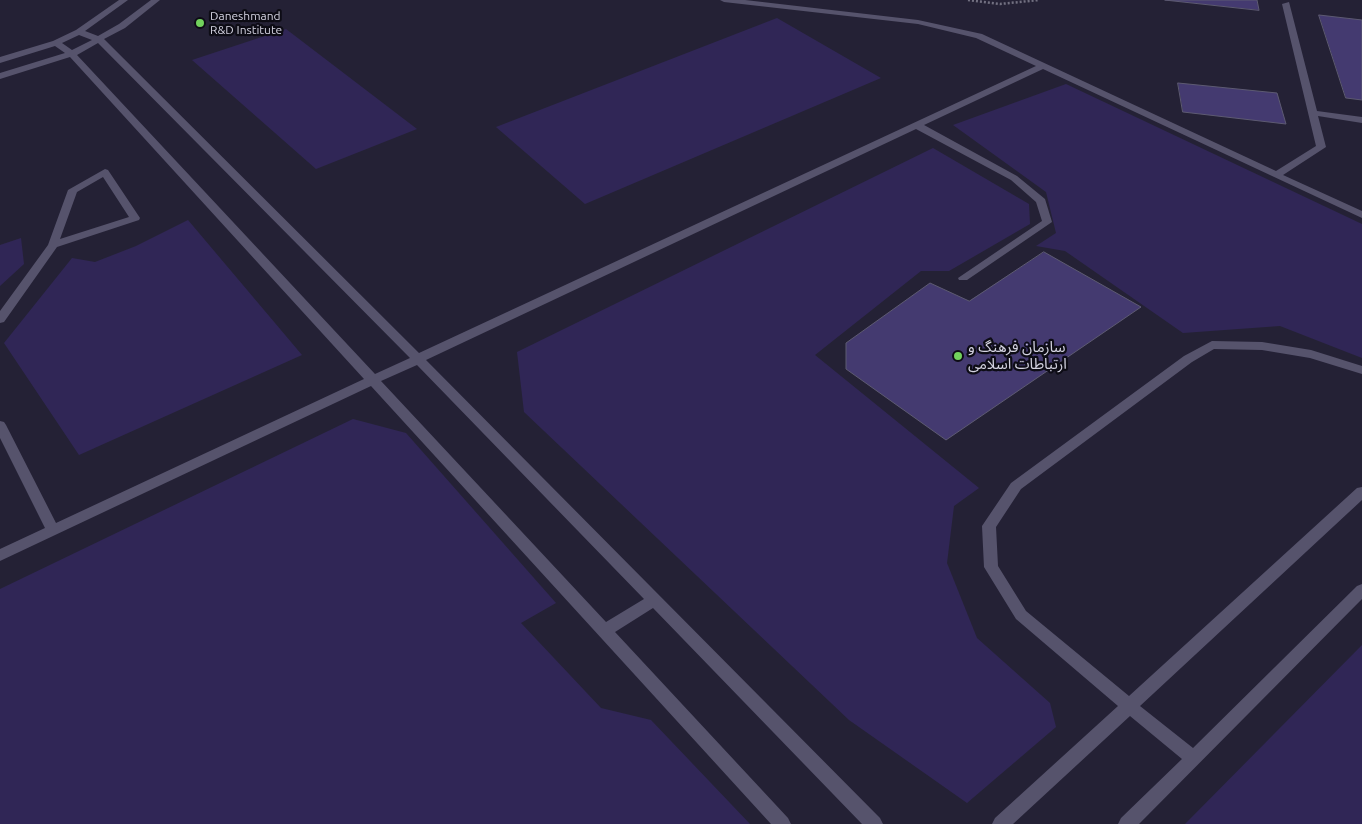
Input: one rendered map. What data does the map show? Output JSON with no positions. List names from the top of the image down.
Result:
{
  "places": ["Daneshmand R&D Institute", "سازمان فرهنگ و ارتباطات اسلامی"]
}
